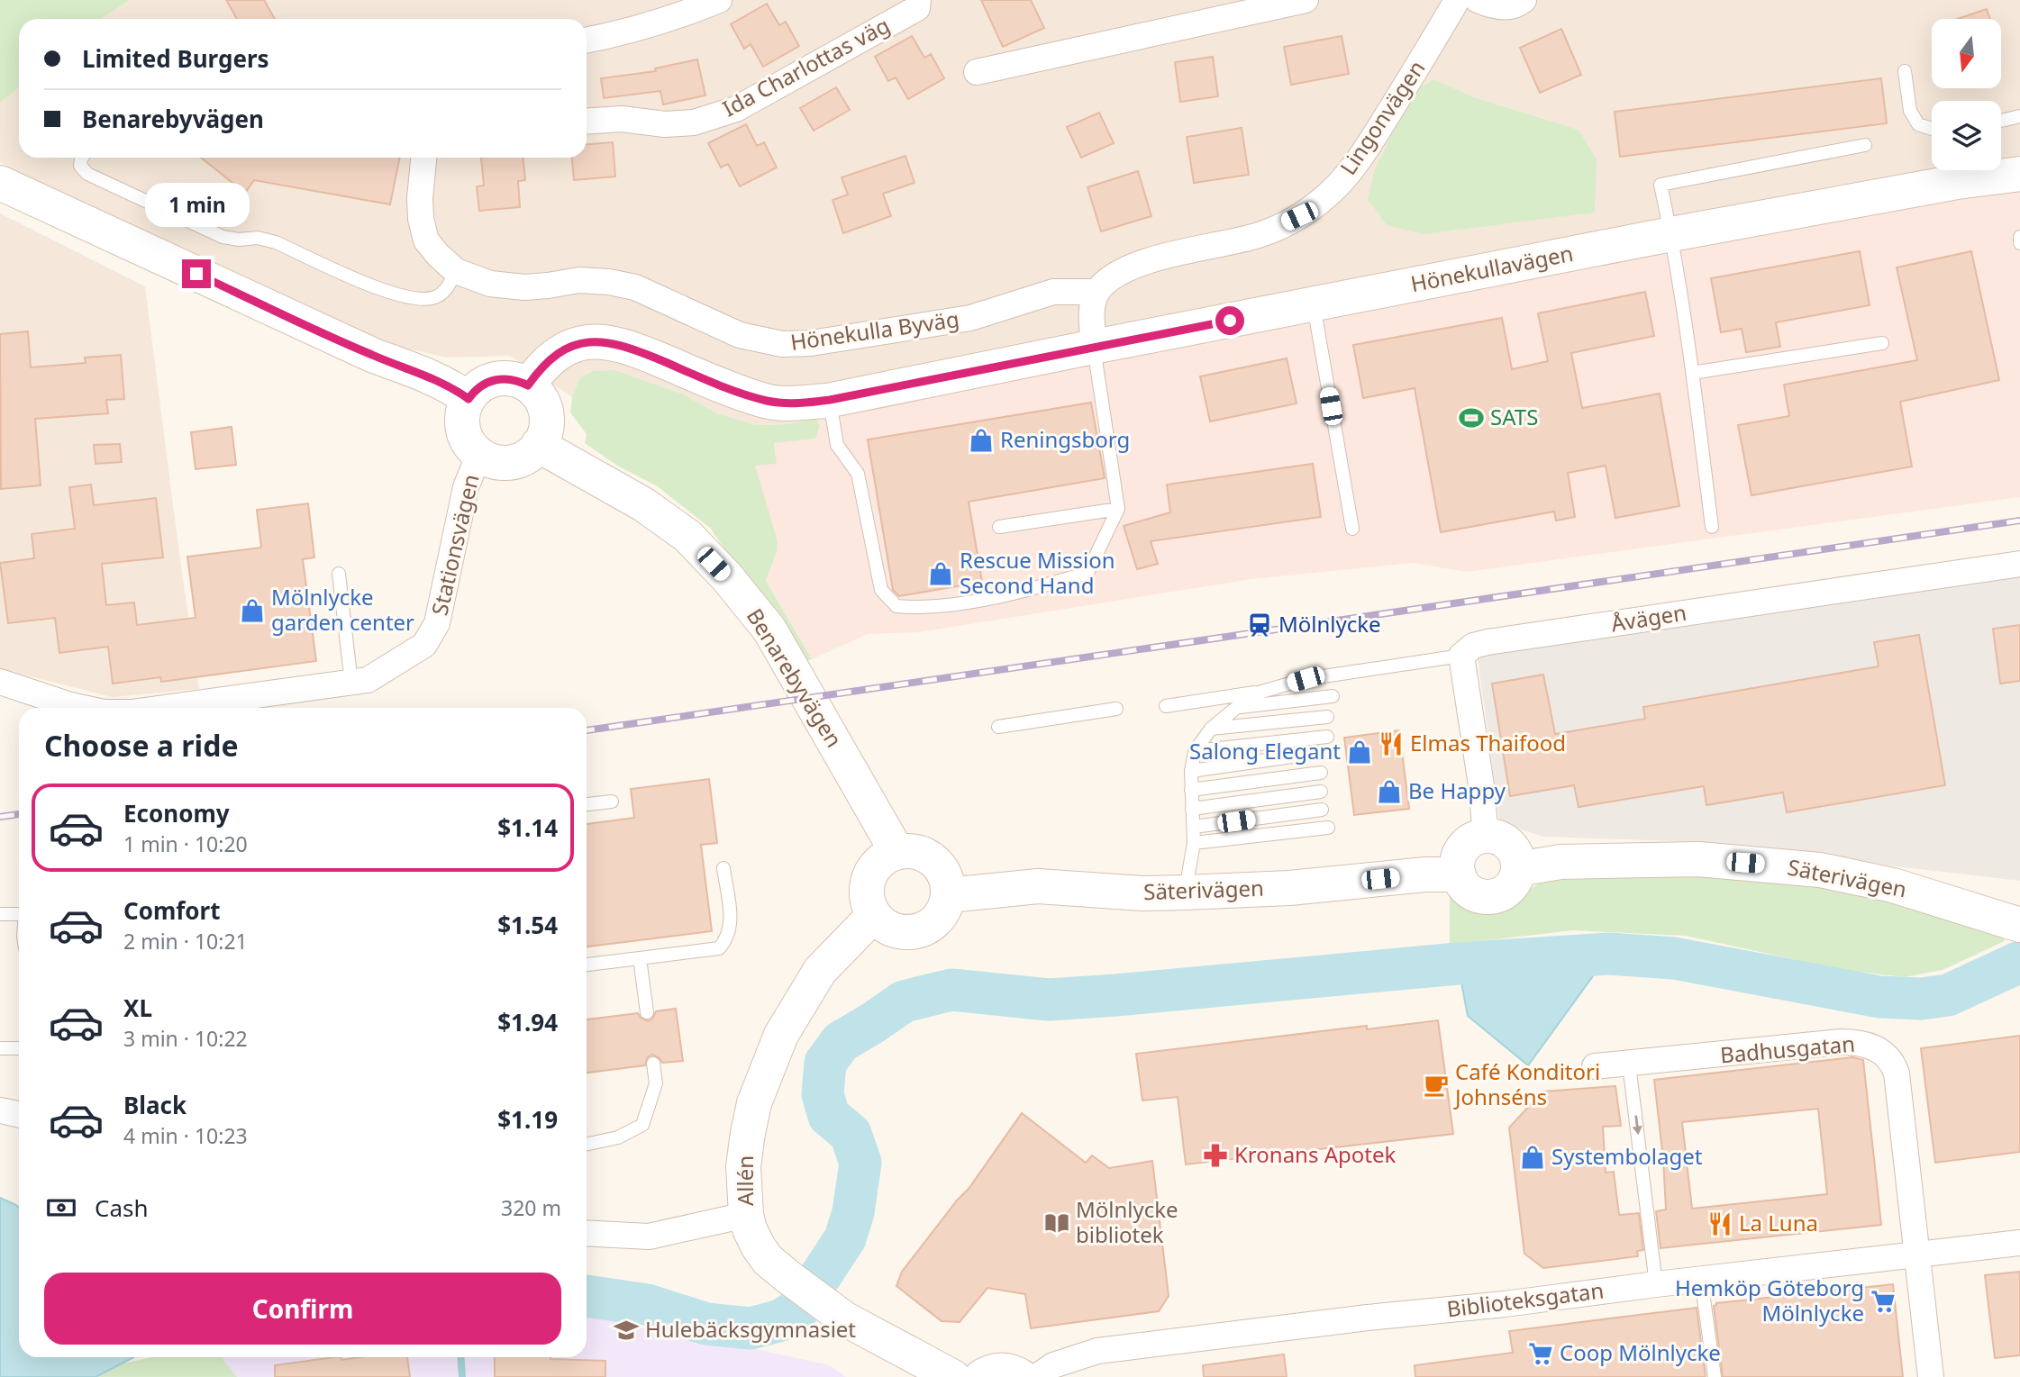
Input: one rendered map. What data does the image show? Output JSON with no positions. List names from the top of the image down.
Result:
{
  "streets": {
    "street": [
      "Ida Charlottas väg",
      "Lingonvägen",
      "Hönekullavägen",
      "Hönekulla Byväg",
      "Stationsvägen",
      "Åvägen",
      "Benarebyvägen",
      "Säterivägen",
      "Badhusgatan",
      "Allén",
      "Biblioteksgatan"
    ]
  },
  "crossings": [
    ["Lingonvägen", "Hönekulla Byväg"],
    ["Hönekullavägen", "Stationsvägen"],
    ["Hönekullavägen", "Benarebyvägen"],
    ["Stationsvägen", "Benarebyvägen"],
    ["Benarebyvägen", "Säterivägen"],
    ["Benarebyvägen", "Allén"],
    ["Säterivägen", "Allén"],
    ["Badhusgatan", "Biblioteksgatan"]
  ],
  "places": {
    "sports": ["SATS"],
    "shop": [
      "Reningsborg",
      "Rescue Mission Second Hand",
      "Mölnlycke garden center",
      "Salong Elegant",
      "Be Happy",
      "Systembolaget"
    ],
    "station": ["Mölnlycke"],
    "restaurant": ["Elmas Thaifood", "La Luna"],
    "cafe": ["Café Konditori Johnséns"],
    "pharmacy": ["Kronans Apotek"],
    "library": ["Mölnlycke bibliotek"],
    "supermarket": ["Hemköp Göteborg Mölnlycke", "Coop Mölnlycke"],
    "school or university": ["Hulebäcksgymnasiet"]
  },
  "north": "bottom",
  "page": {
    "banner": ["Limited Burgers", "Benarebyvägen"],
    "bubble": "1 min",
    "heading": "Choose a ride",
    "list": [
      {
        "name": "Economy",
        "note": "1 min · 10:20",
        "value": "$1.14"
      },
      {
        "name": "Comfort",
        "note": "2 min · 10:21",
        "value": "$1.54"
      },
      {
        "name": "XL",
        "note": "3 min · 10:22",
        "value": "$1.94"
      },
      {
        "name": "Black",
        "note": "4 min · 10:23",
        "value": "$1.19"
      }
    ],
    "pay": ["Cash", "320 m"],
    "buttons": "Confirm"
  }
}
